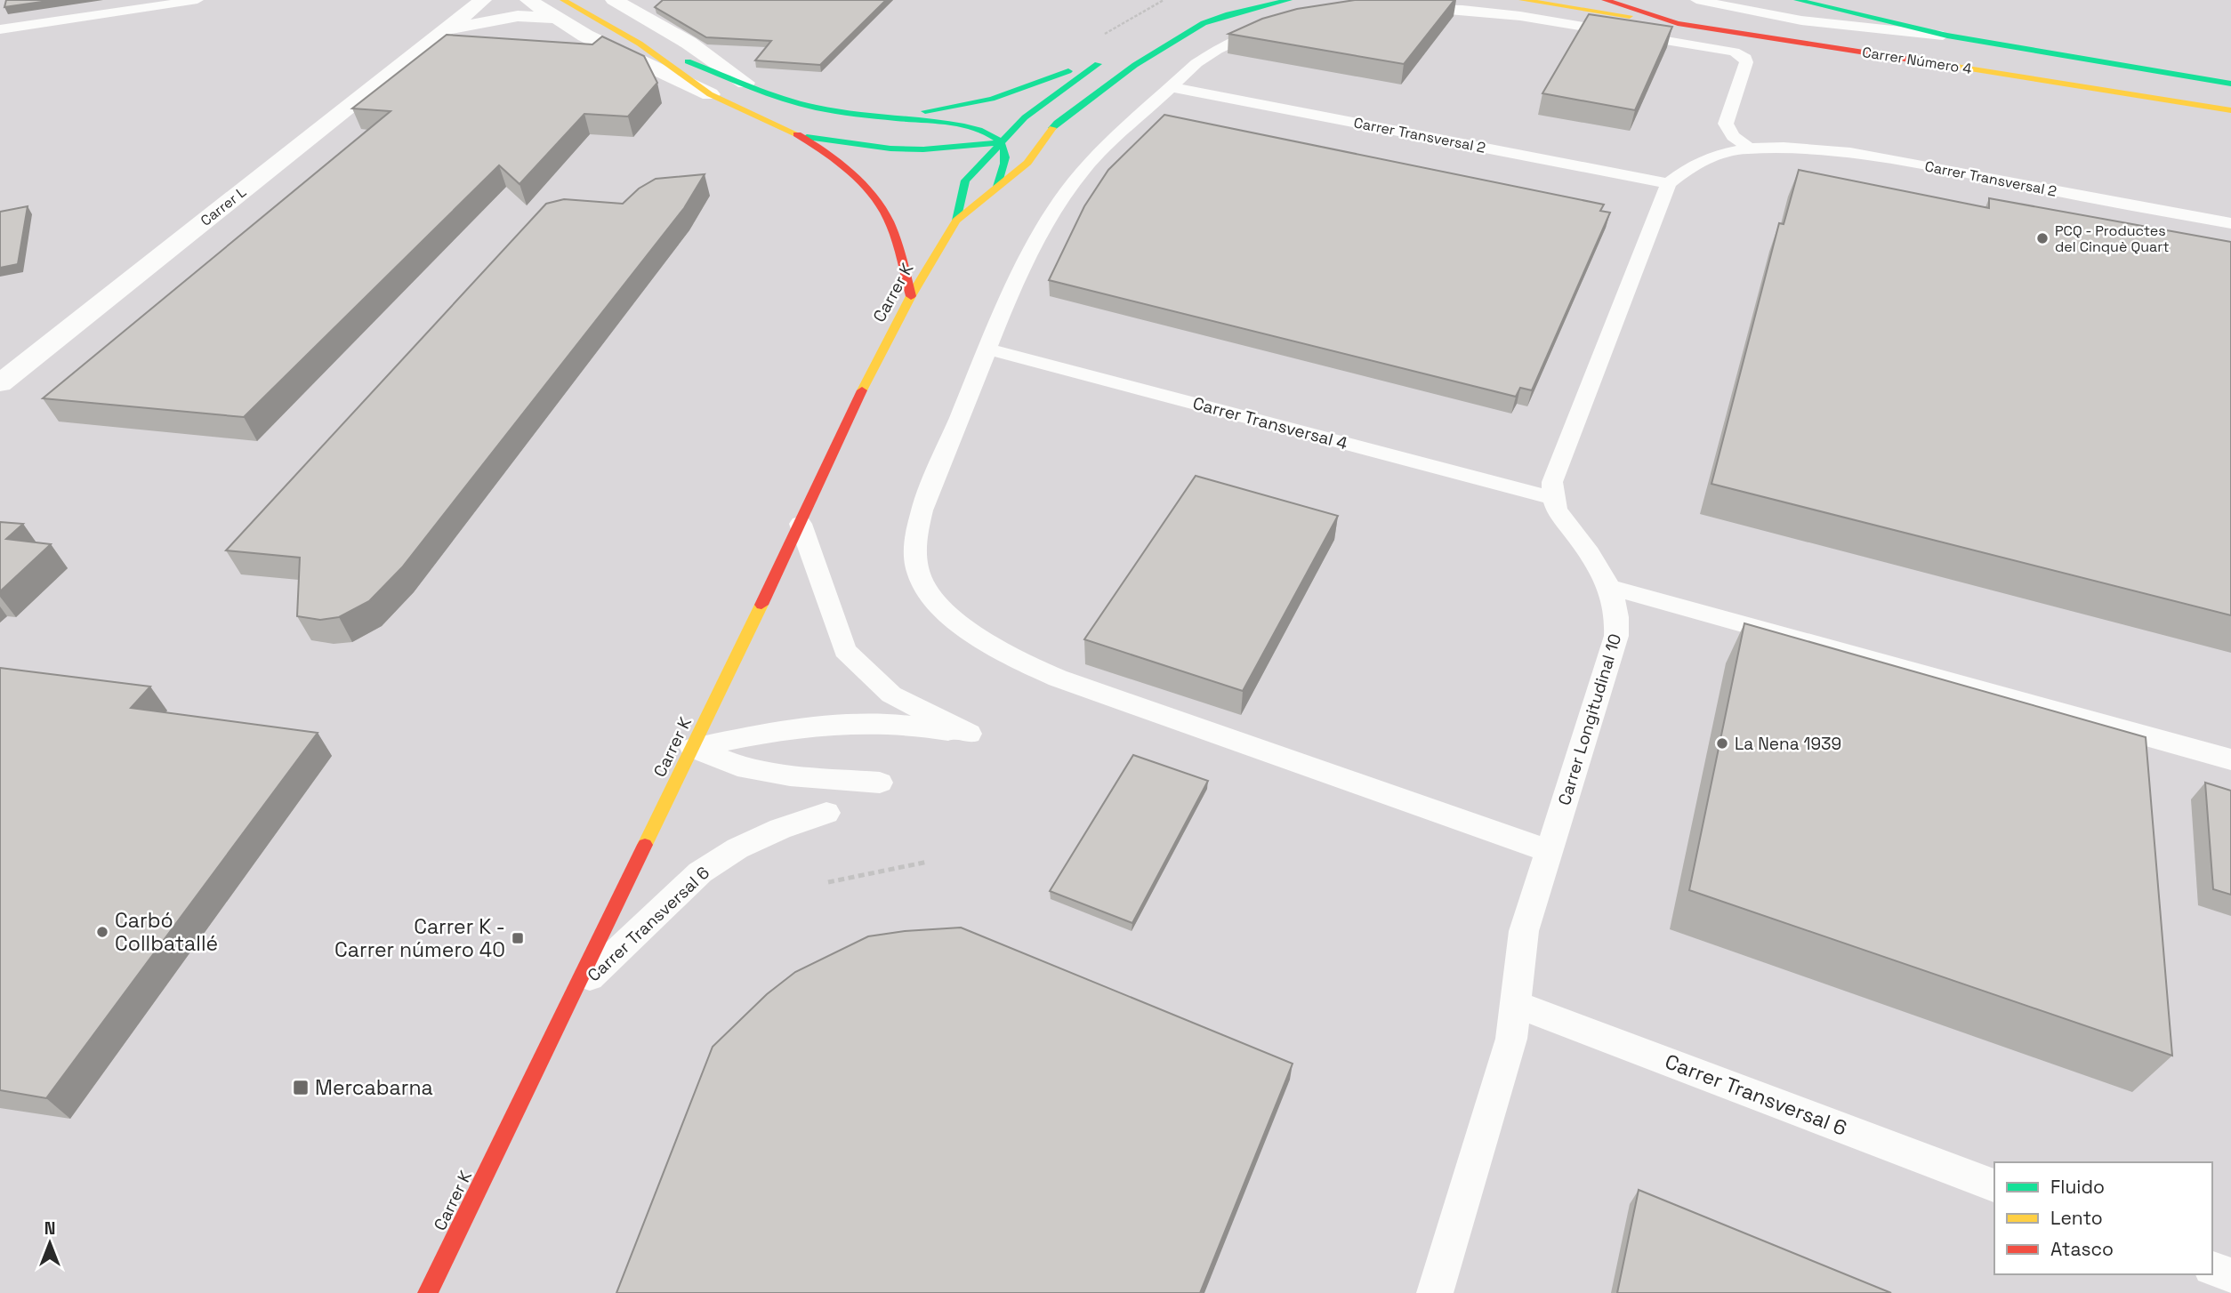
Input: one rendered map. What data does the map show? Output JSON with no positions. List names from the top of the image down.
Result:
{
  "streets": {
    "main road": ["Carrer Número 4", "Carrer K"],
    "street": ["Carrer L"],
    "lane": [
      "Carrer Transversal 2",
      "Carrer Transversal 4",
      "Carrer Longitudinal 10",
      "Carrer Transversal 6"
    ]
  },
  "crossings": [
    ["Carrer K", "Carrer Transversal 6"],
    ["Carrer Transversal 4", "Carrer Longitudinal 10"],
    ["Carrer Longitudinal 10", "Carrer Transversal 6"]
  ],
  "places": {
    "other": ["PCQ - Productes del Cinquè Quart", "La Nena 1939", "Carbó Collbatallé"],
    "transit": ["Carrer K - Carrer número 40", "Mercabarna"]
  },
  "legend": ["Fluido", "Lento", "Atasco"],
  "north": "top"
}
